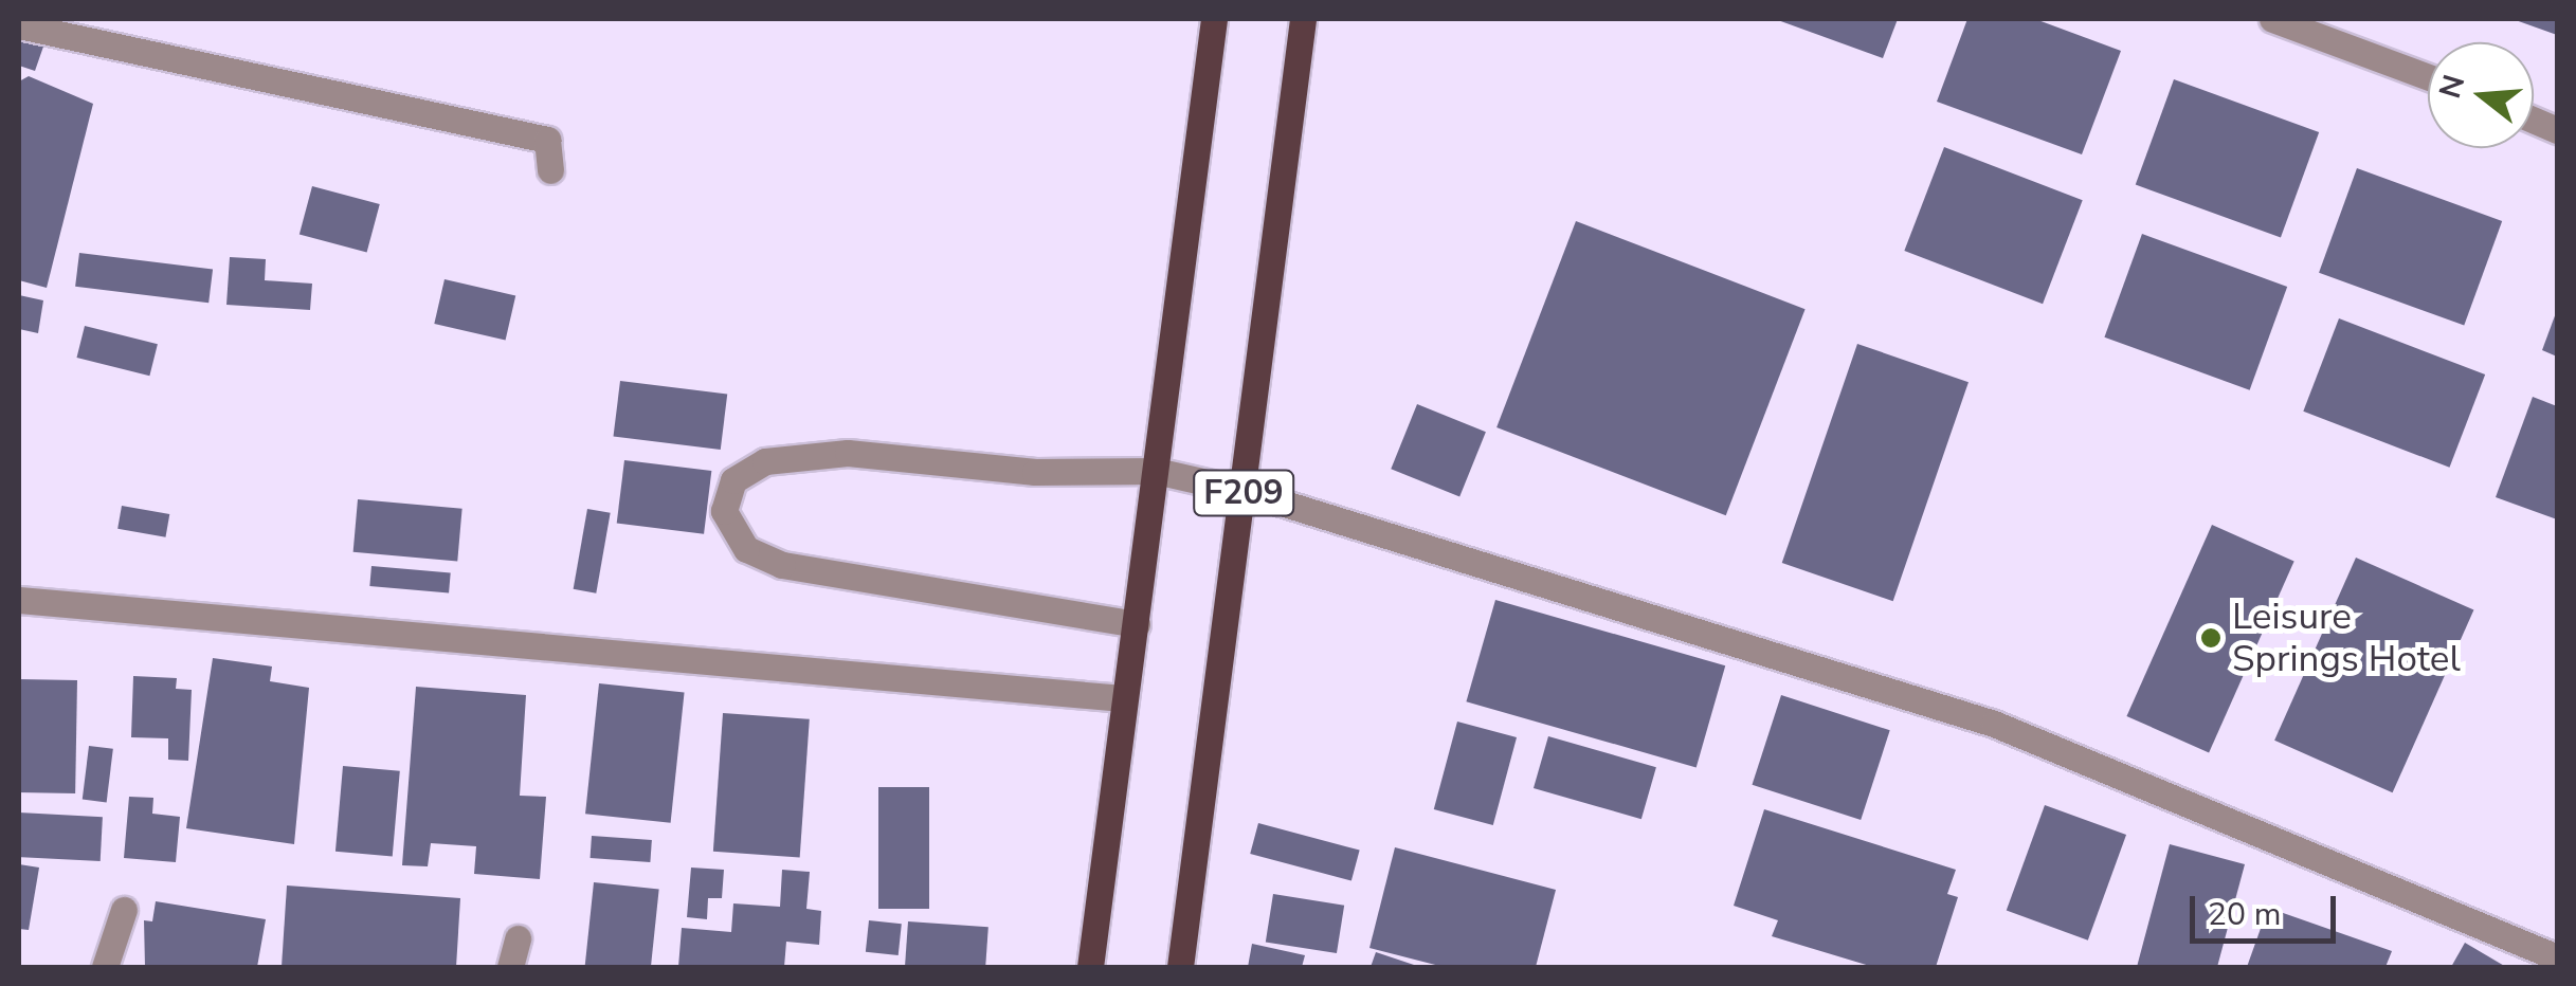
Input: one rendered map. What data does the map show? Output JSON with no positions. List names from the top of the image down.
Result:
{
  "streets": {
    "main road": ["F209"]
  },
  "places": ["Leisure Springs Hotel"],
  "scale_bar": "20 m",
  "north": "left"
}
